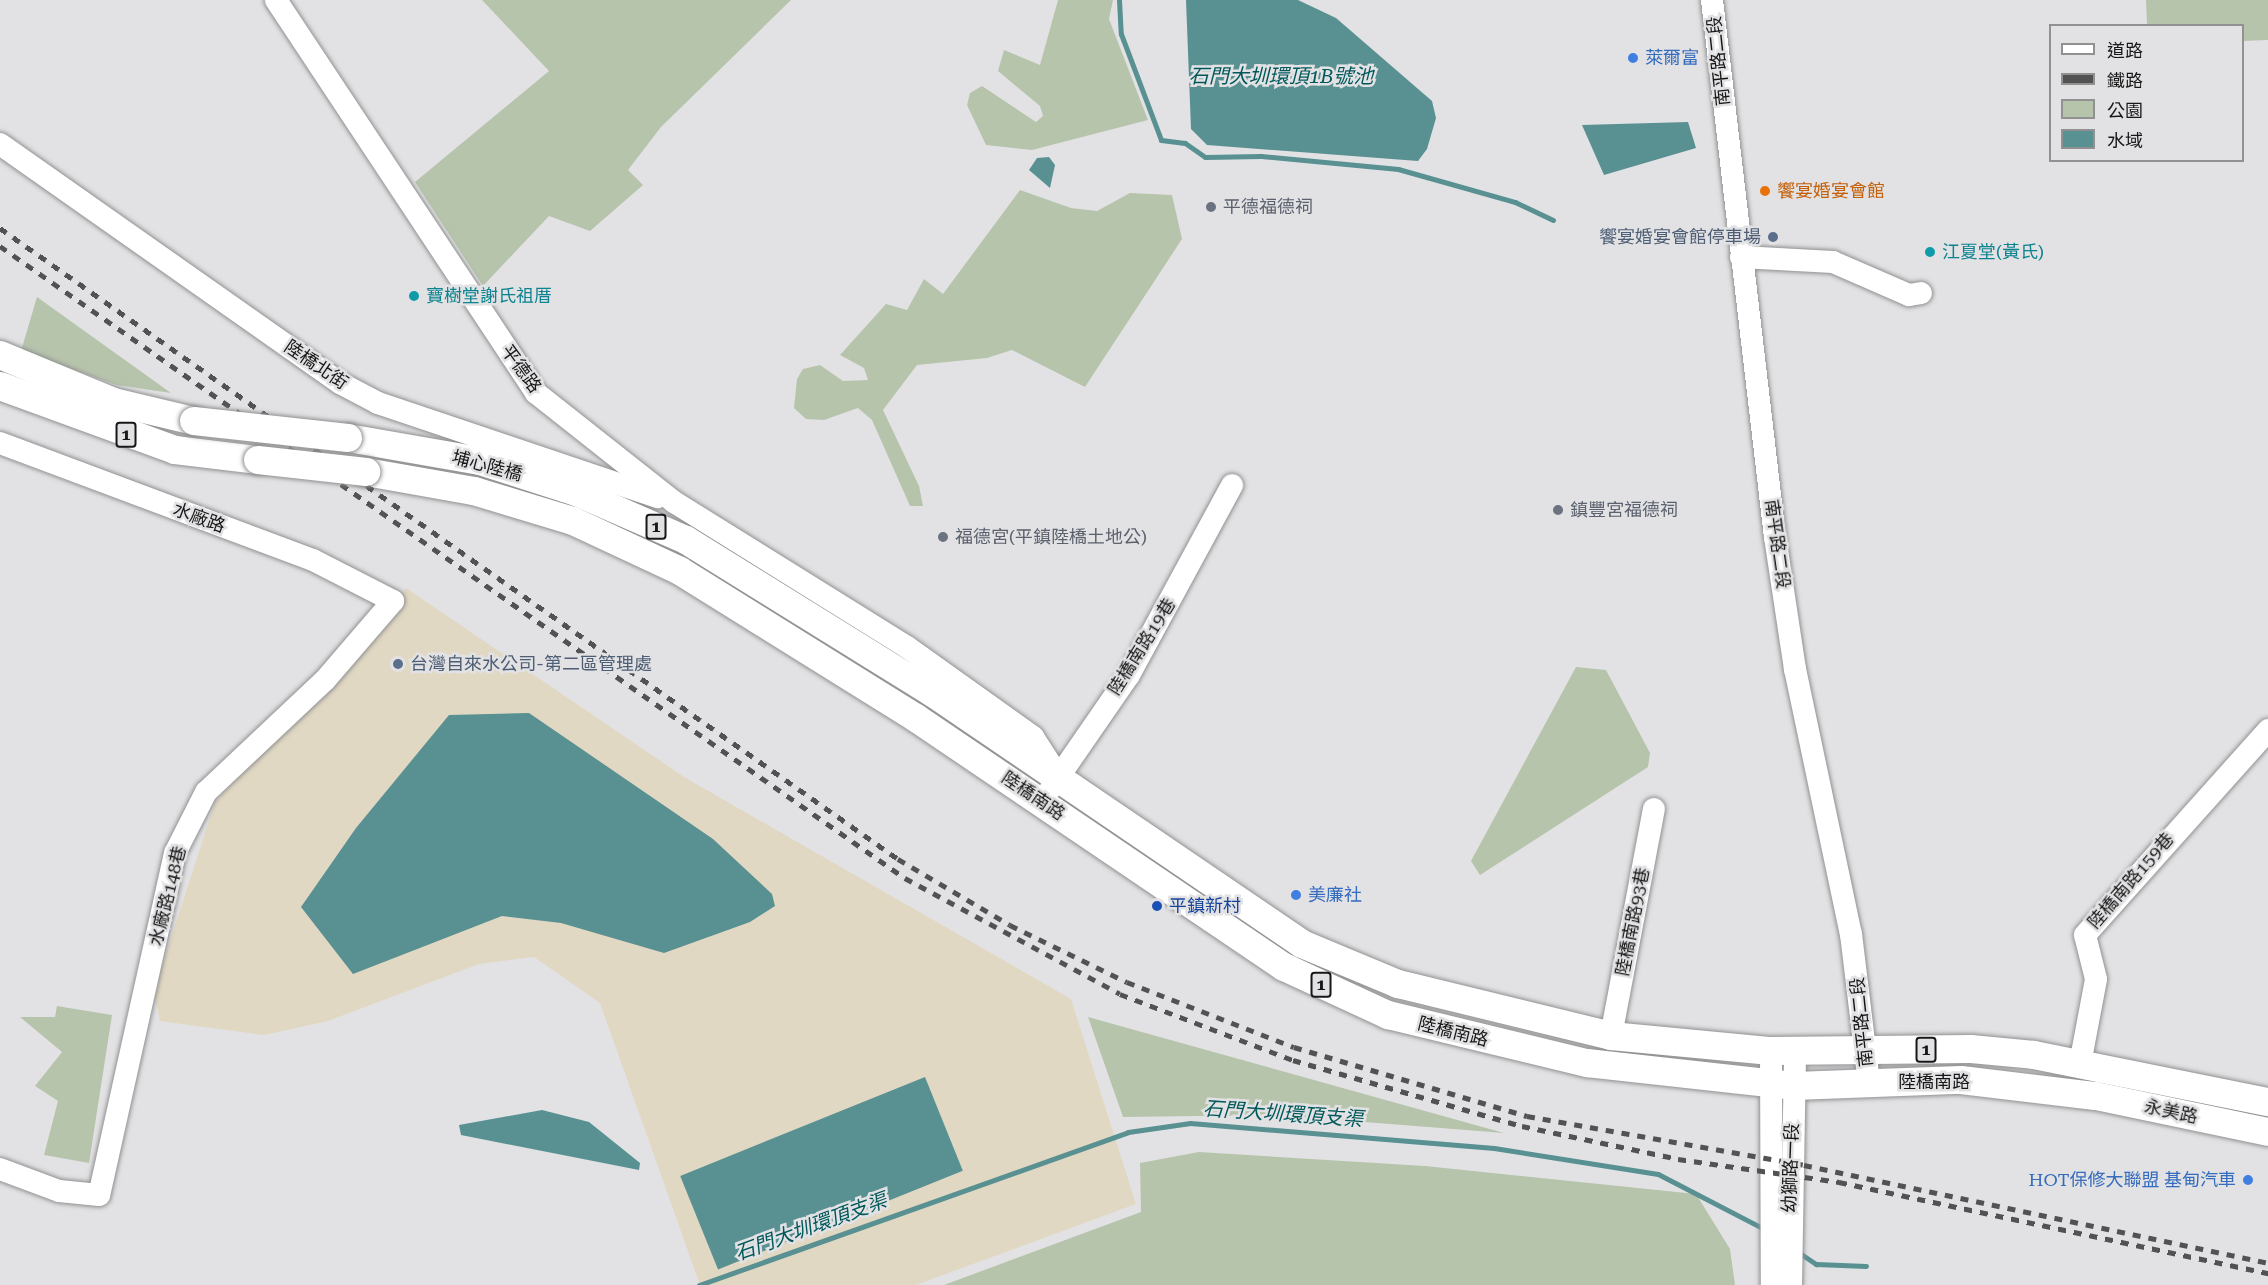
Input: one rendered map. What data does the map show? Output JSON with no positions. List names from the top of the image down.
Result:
{
  "streets": {
    "main road": [
      "1",
      "埔心陸橋",
      "陸橋南路",
      "永美路"
    ],
    "street": [
      "南平路二段",
      "陸橋北街",
      "平德路",
      "水廠路",
      "陸橋南路19巷",
      "陸橋南路159巷",
      "水廠路148巷",
      "陸橋南路93巷",
      "幼獅路一段"
    ]
  },
  "crossings": [
    ["南平路二段", "陸橋南路"],
    ["陸橋北街", "平德路"],
    ["平德路", "陸橋南路"],
    ["埔心陸橋", "陸橋南路"],
    ["水廠路", "水廠路148巷"],
    ["陸橋南路19巷", "陸橋南路"],
    ["陸橋南路", "陸橋南路159巷"],
    ["陸橋南路", "陸橋南路93巷"],
    ["陸橋南路", "永美路"],
    ["陸橋南路", "幼獅路一段"],
    ["陸橋南路159巷", "永美路"]
  ],
  "water": ["石門大圳環頂1B號池", "石門大圳環頂支渠"],
  "places": [
    "萊爾富",
    "饗宴婚宴會館",
    "平德福德祠",
    "饗宴婚宴會館停車場",
    "江夏堂(黃氏)",
    "寶樹堂謝氏祖厝",
    "鎮豐宮福德祠",
    "福德宮(平鎮陸橋土地公)",
    "台灣自來水公司-第二區管理處",
    "美廉社",
    "平鎮新村",
    "HOT保修大聯盟 基甸汽車"
  ],
  "legend": [
    "道路",
    "鐵路",
    "公園",
    "水域"
  ]
}
